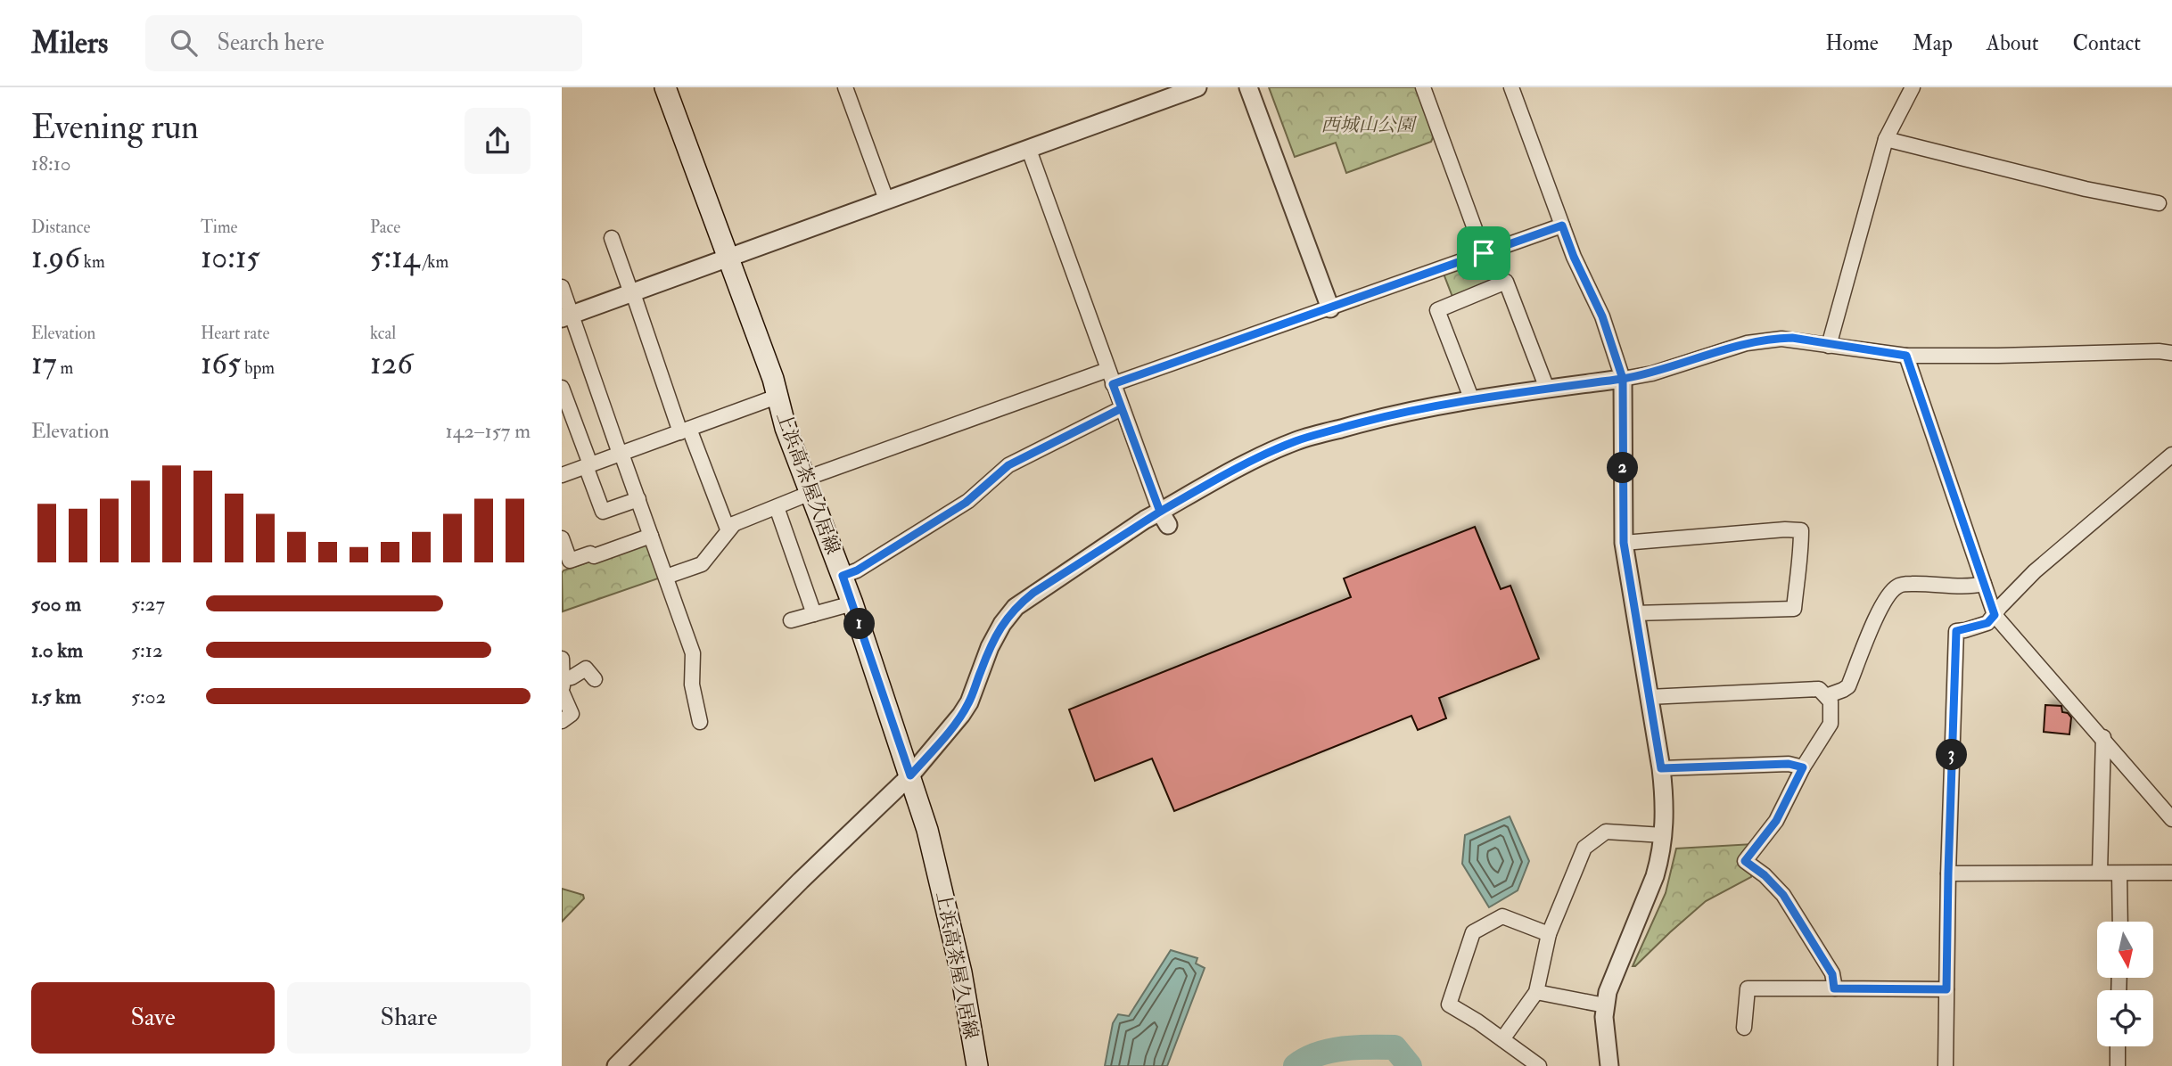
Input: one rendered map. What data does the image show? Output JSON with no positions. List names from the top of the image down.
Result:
{
  "streets": {
    "main road": ["上浜高茶屋久居線"]
  },
  "parks": ["西城山公園"],
  "north": "bottom",
  "page": {
    "header": "Milers",
    "search": "Search here",
    "nav": [
      "Home",
      "Map",
      "About",
      "Contact"
    ],
    "heading": ["Evening run", "18:10"],
    "stats": [
      ["Distance", "1.96 km"],
      ["Time", "10:15"],
      ["Pace", "5:14 /km"],
      ["Elevation", "17 m"],
      ["Heart rate", "165 bpm"],
      ["kcal", "126"]
    ],
    "chart": ["Elevation", "142–157 m"],
    "pins": ["2", "1", "3"],
    "list": [
      {
        "name": "500 m",
        "note": "5:27"
      },
      {
        "name": "1.0 km",
        "note": "5:12"
      },
      {
        "name": "1.5 km",
        "note": "5:02"
      }
    ],
    "buttons": ["Save", "Share"]
  }
}
